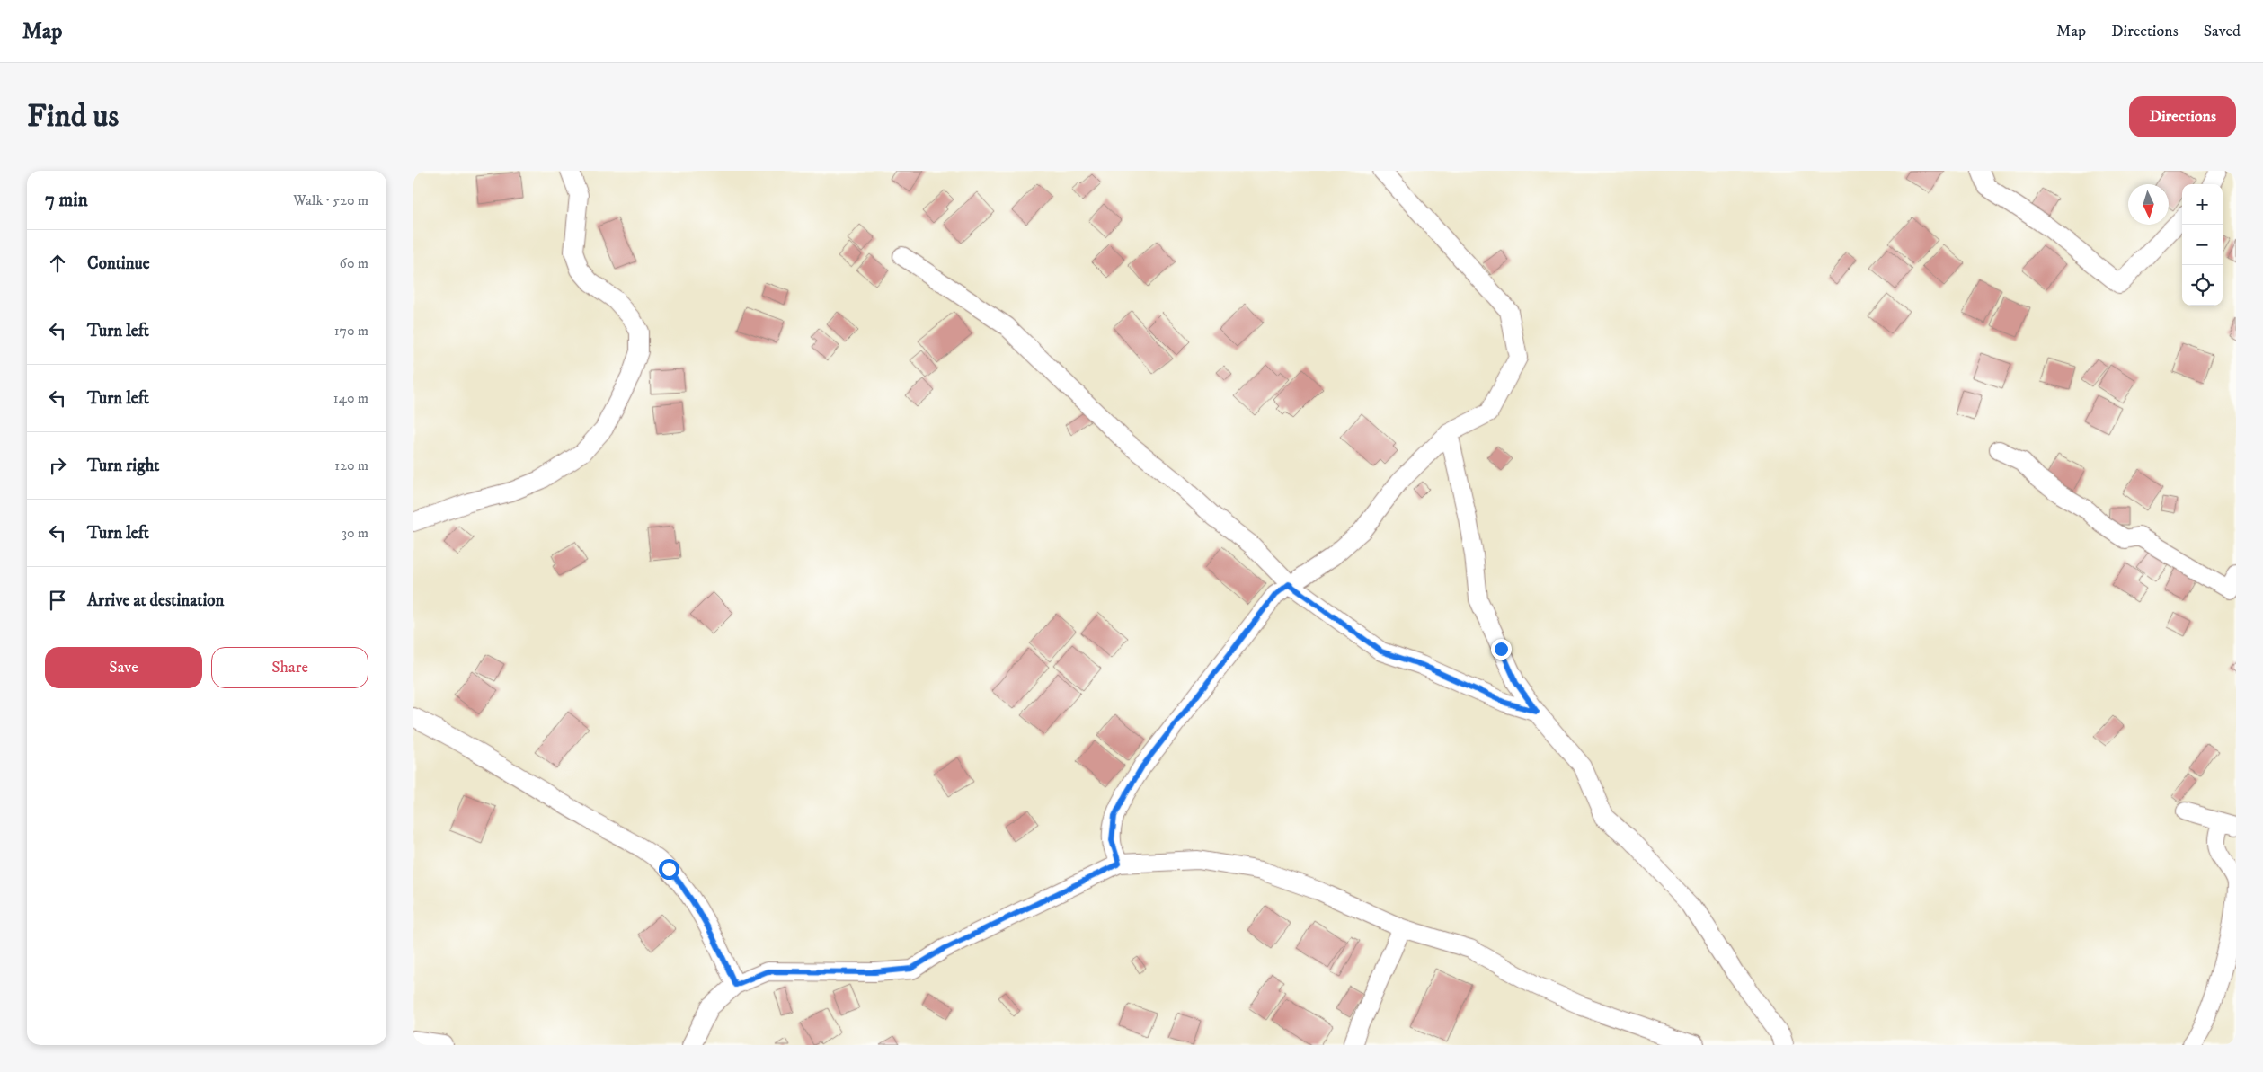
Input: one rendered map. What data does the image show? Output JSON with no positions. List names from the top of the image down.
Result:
{
  "north": "bottom",
  "page": {
    "header": "Map",
    "nav": ["Map", "Directions", "Saved"],
    "buttons": [
      "Directions",
      ["Save", "Share"]
    ],
    "title": "Find us",
    "heading": ["7 min", "Walk · 520 m"],
    "map_buttons": ["+", "−"],
    "list": [
      ["Continue", "60 m"],
      ["Turn left", "170 m"],
      ["Turn left", "140 m"],
      ["Turn right", "120 m"],
      ["Turn left", "30 m"],
      "Arrive at destination"
    ]
  }
}
